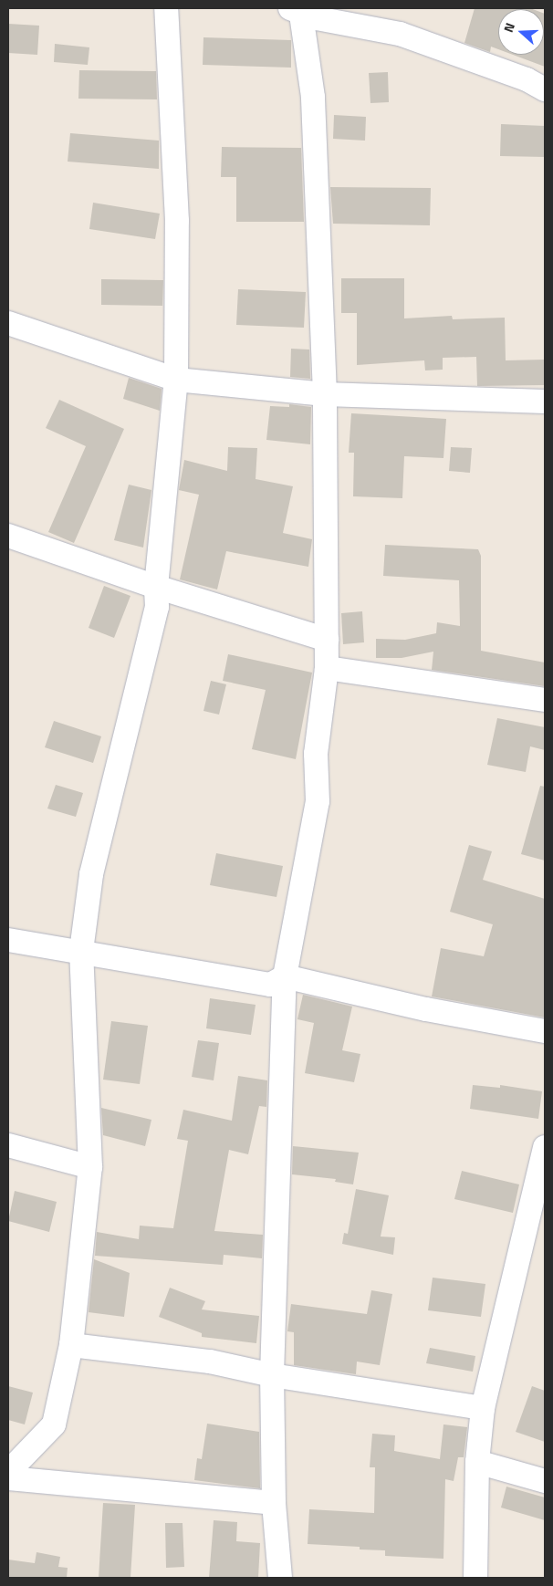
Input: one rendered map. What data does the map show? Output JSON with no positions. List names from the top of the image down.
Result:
{
  "north": "left"
}
